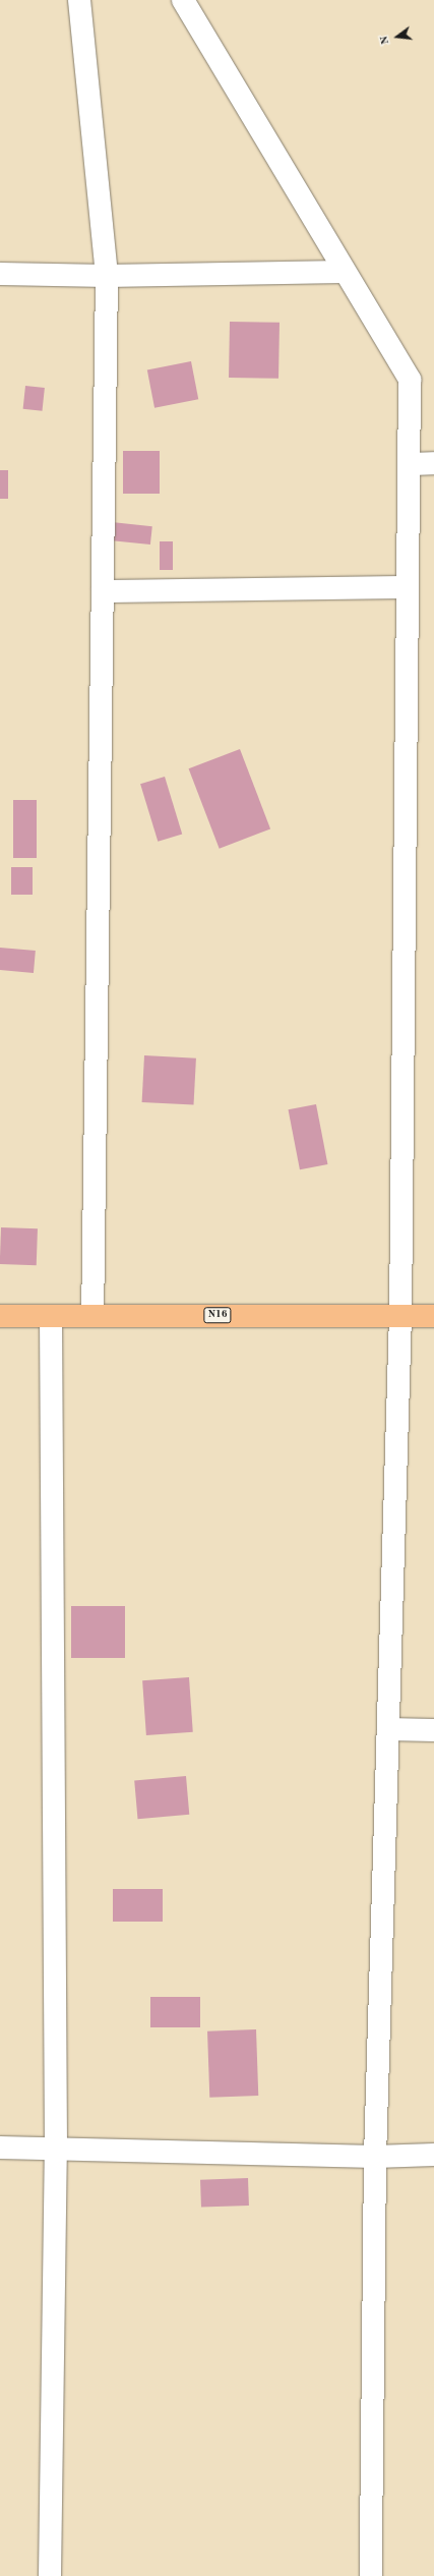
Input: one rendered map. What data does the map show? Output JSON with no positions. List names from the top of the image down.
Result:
{
  "streets": {
    "main road": ["N16"]
  },
  "north": "left"
}
